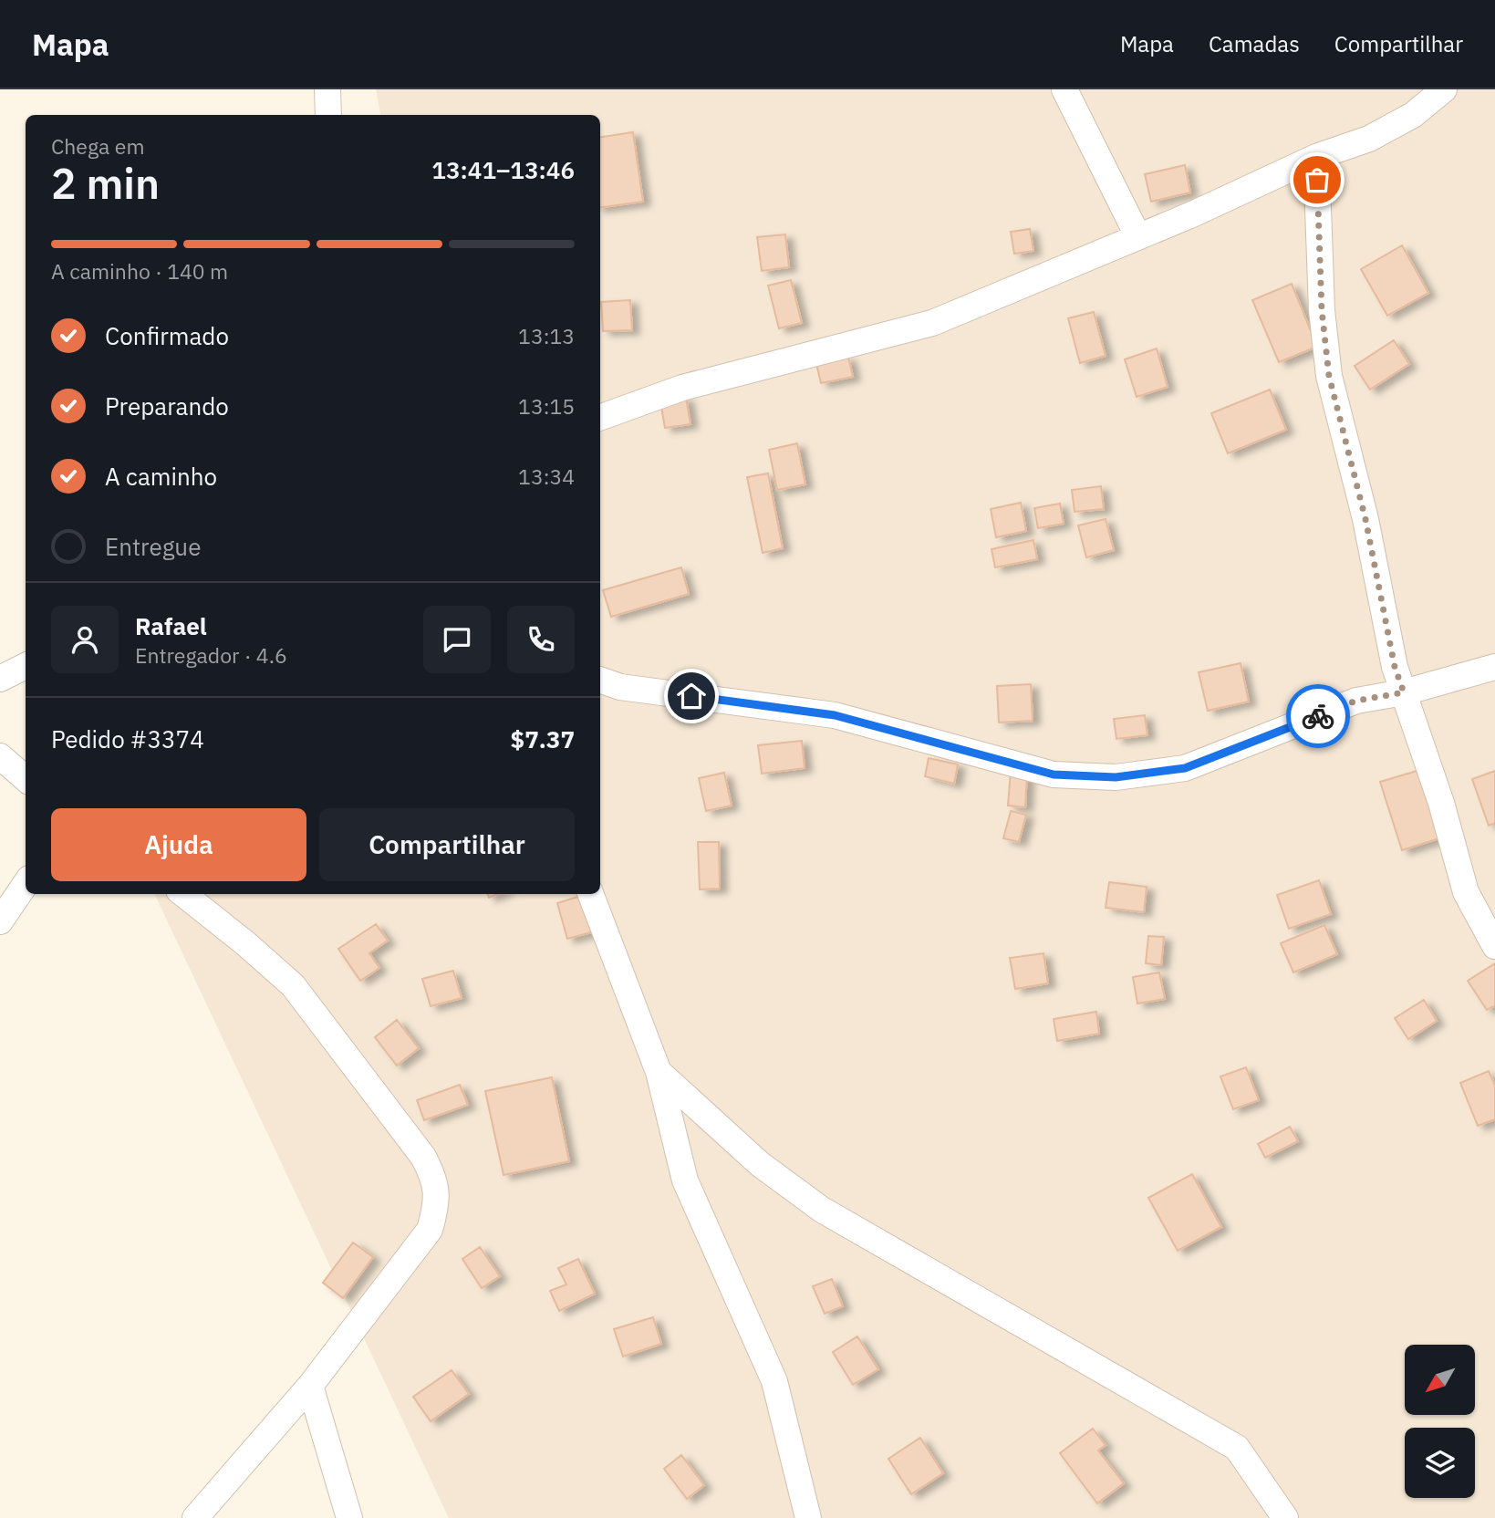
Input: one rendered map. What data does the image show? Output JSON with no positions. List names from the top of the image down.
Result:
{
  "north": "bottom left",
  "page": {
    "header": "Mapa",
    "nav": ["Mapa", "Camadas", "Compartilhar"],
    "heading": ["2 min", "Chega em", "13:41–13:46"],
    "panel": [
      "Rafael",
      "Entregador · 4.6",
      "Pedido #3374",
      "$7.37"
    ],
    "bar": "A caminho · 140 m",
    "list": [
      ["Confirmado", "13:13"],
      ["Preparando", "13:15"],
      ["A caminho", "13:34"],
      "Entregue"
    ],
    "buttons": ["Ajuda", "Compartilhar"]
  }
}
